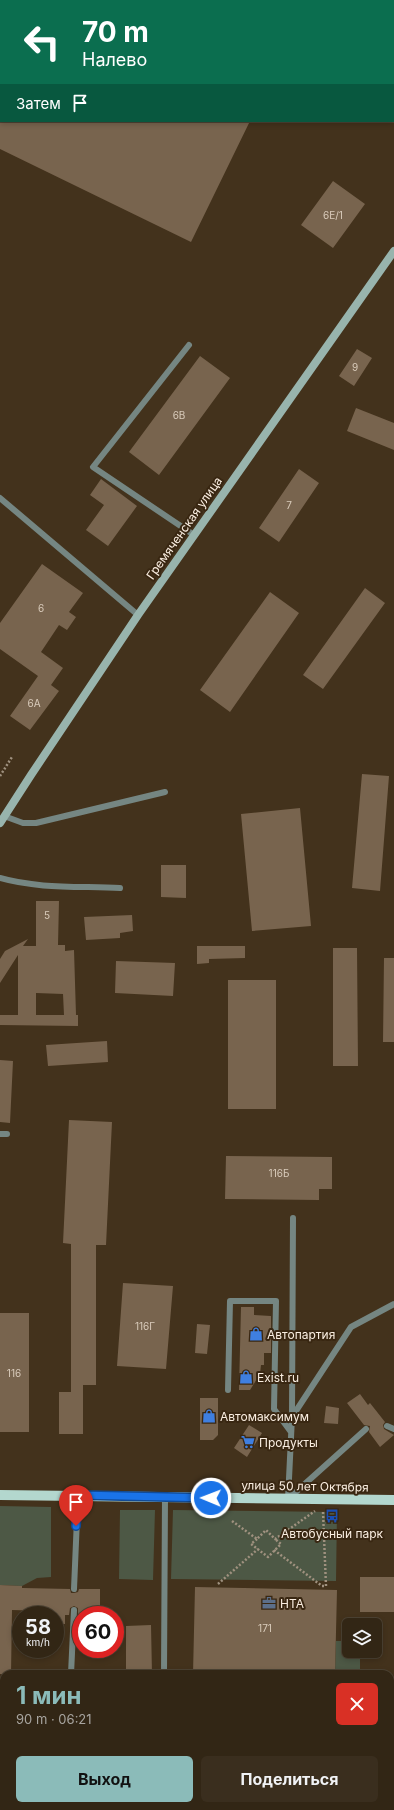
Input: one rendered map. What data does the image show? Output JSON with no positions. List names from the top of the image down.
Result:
{
  "streets": {
    "main road": ["Гремяченская улица", "улица 50 лет Октября"]
  },
  "places": {
    "shop": ["Автопартия", "Exist.ru", "Автомаксимум"],
    "supermarket": ["Продукты"],
    "bus stop": ["Автобусный парк"],
    "office": ["НТА"]
  },
  "house_numbers": [
    "6Е/1",
    "9",
    "6В",
    "7",
    "6",
    "6А",
    "5",
    "116Б",
    "116Г",
    "116",
    "171"
  ],
  "page": {
    "turn": ["70 m", "Налево"],
    "then": "Затем",
    "speed": "58 km/h",
    "limit": "60",
    "heading": ["1 мин", "90 m · 06:21"],
    "buttons": ["Выход", "Поделиться"]
  }
}
